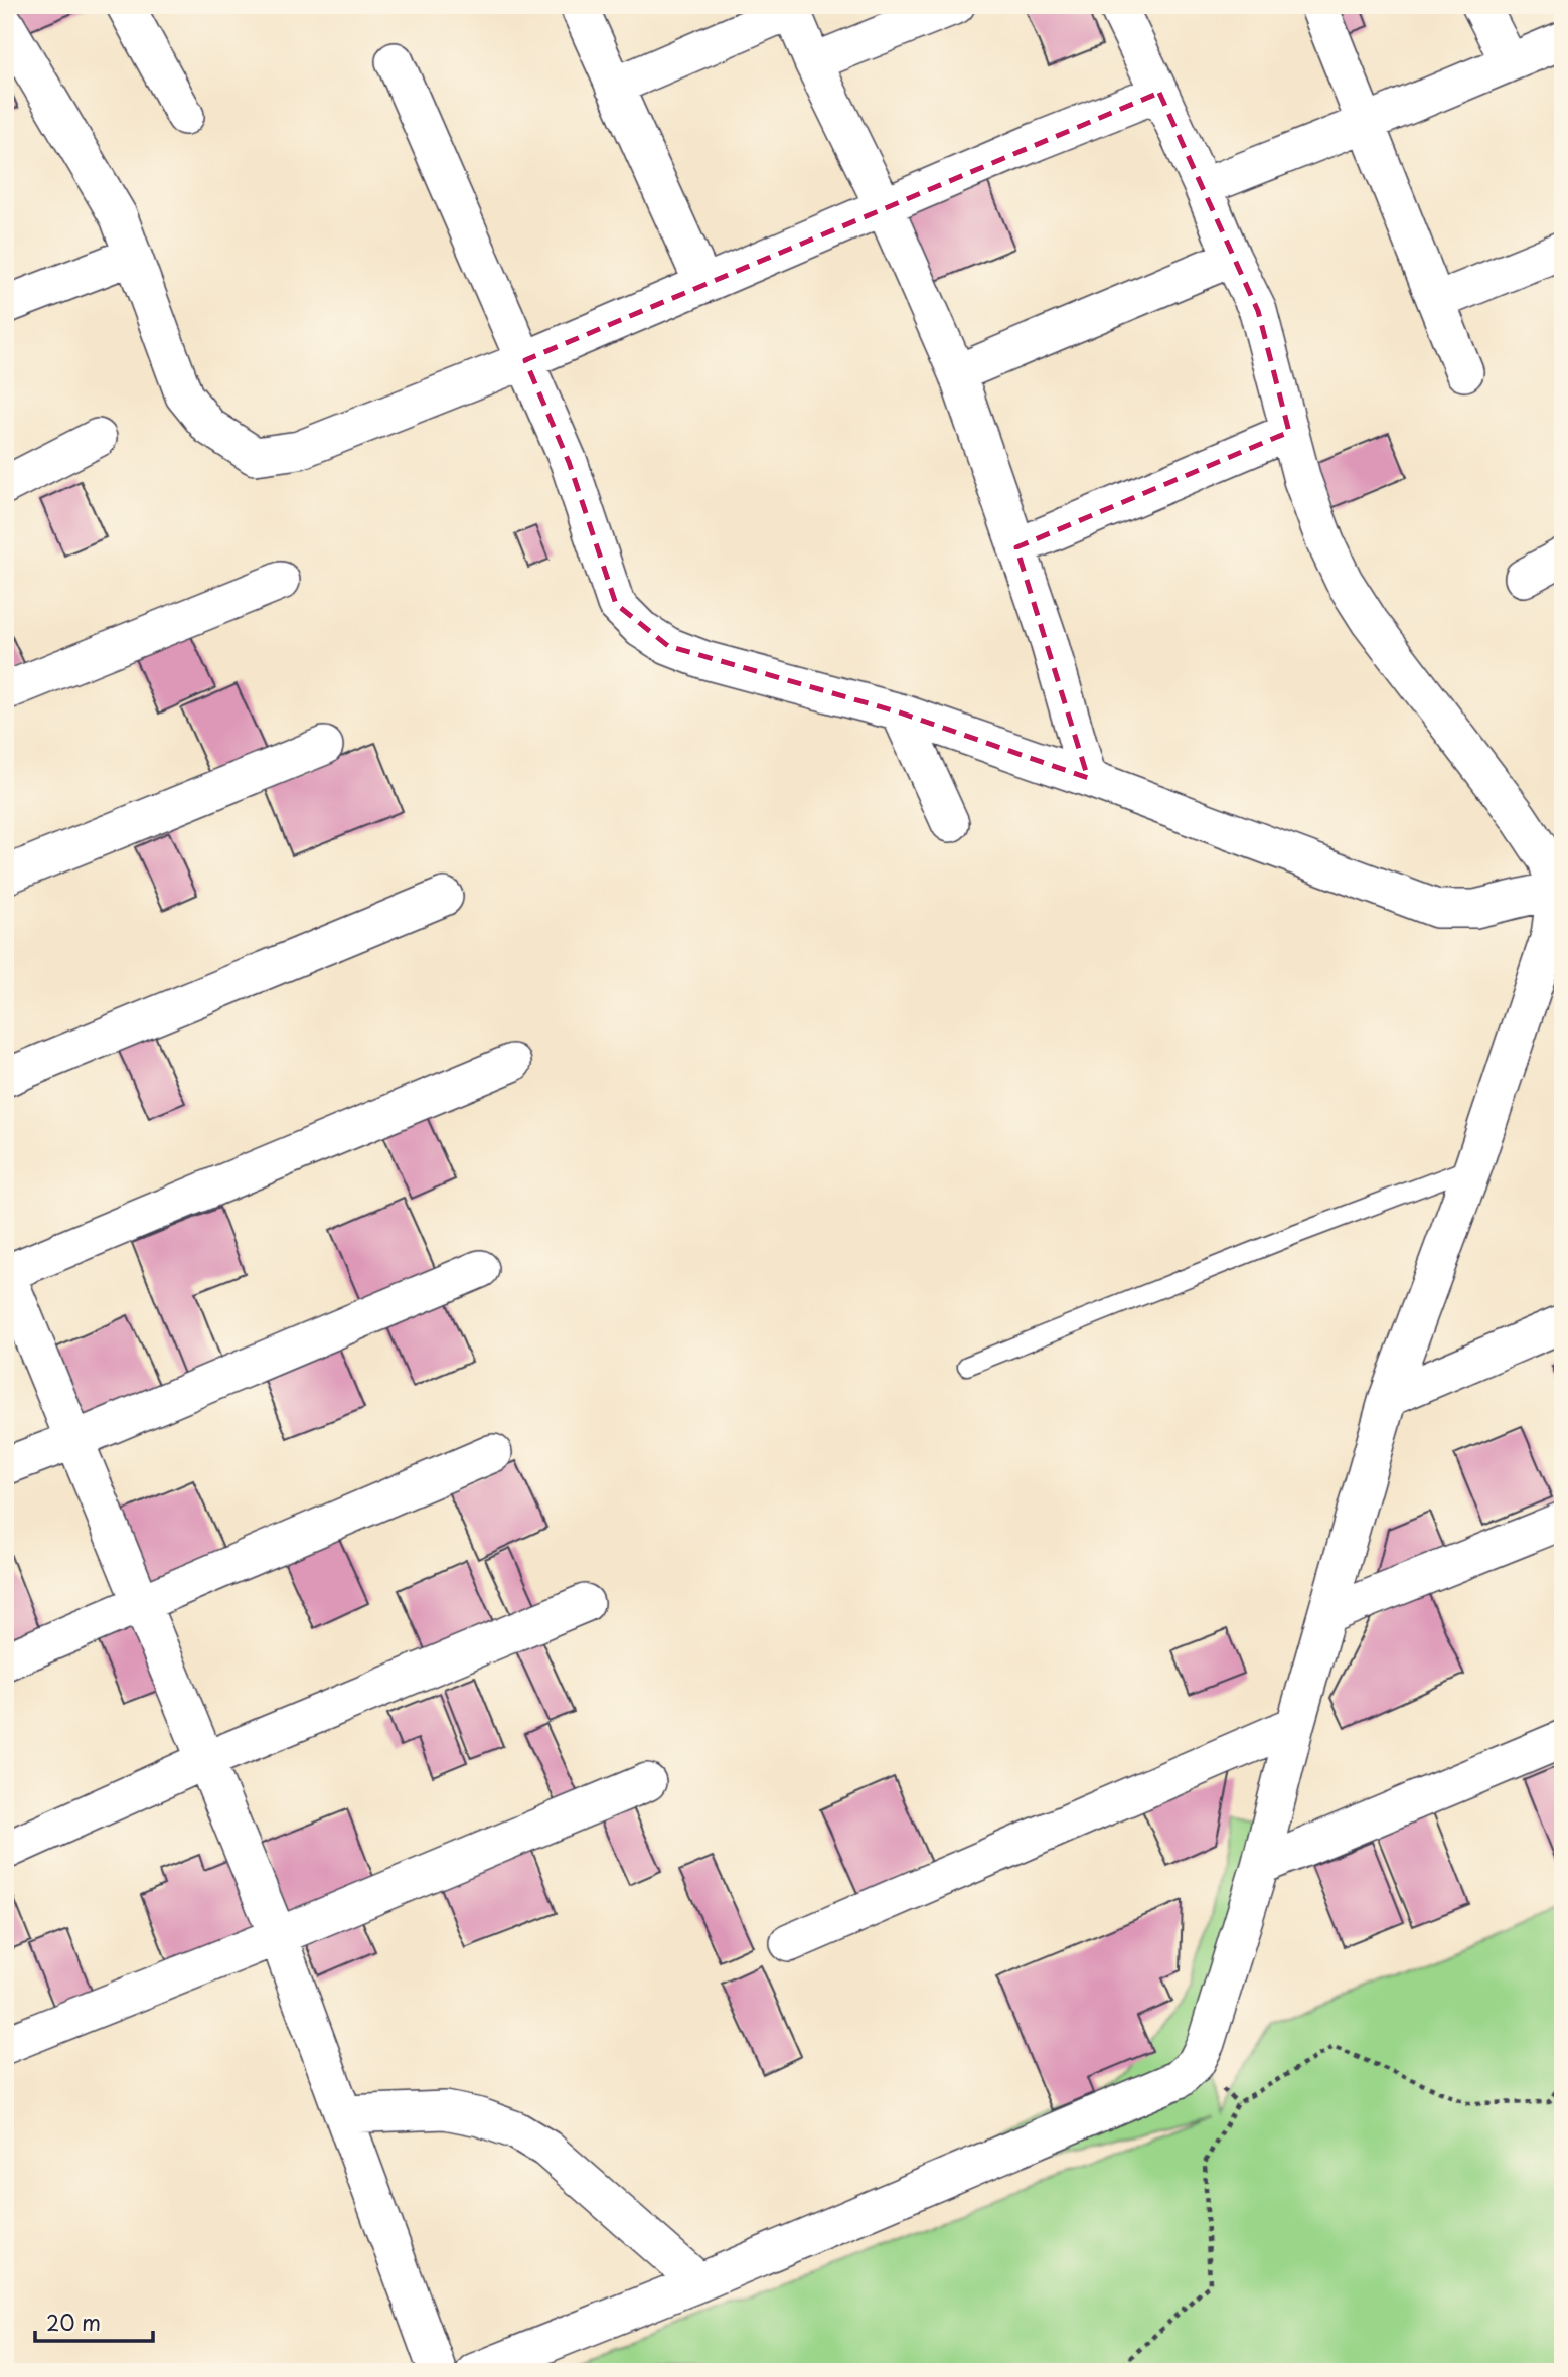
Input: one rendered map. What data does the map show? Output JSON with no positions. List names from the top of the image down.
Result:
{
  "scale_bar": "20 m"
}
